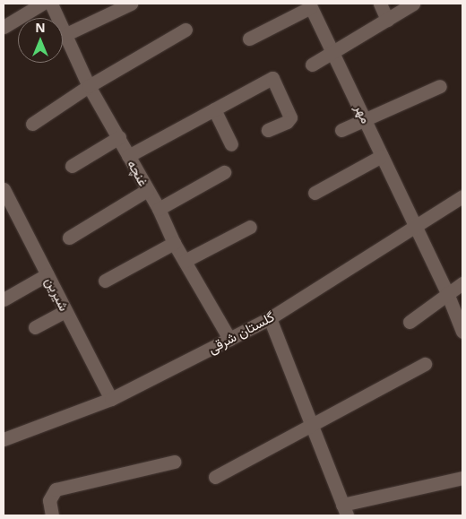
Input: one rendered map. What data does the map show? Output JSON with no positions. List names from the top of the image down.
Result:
{
  "streets": {
    "street": [
      "مهر",
      "غنچه",
      "شیرین",
      "گلستان شرقی"
    ]
  },
  "crossings": [
    ["مهر", "گلستان شرقی"],
    ["غنچه", "گلستان شرقی"],
    ["شیرین", "گلستان شرقی"]
  ],
  "north": "top"
}
